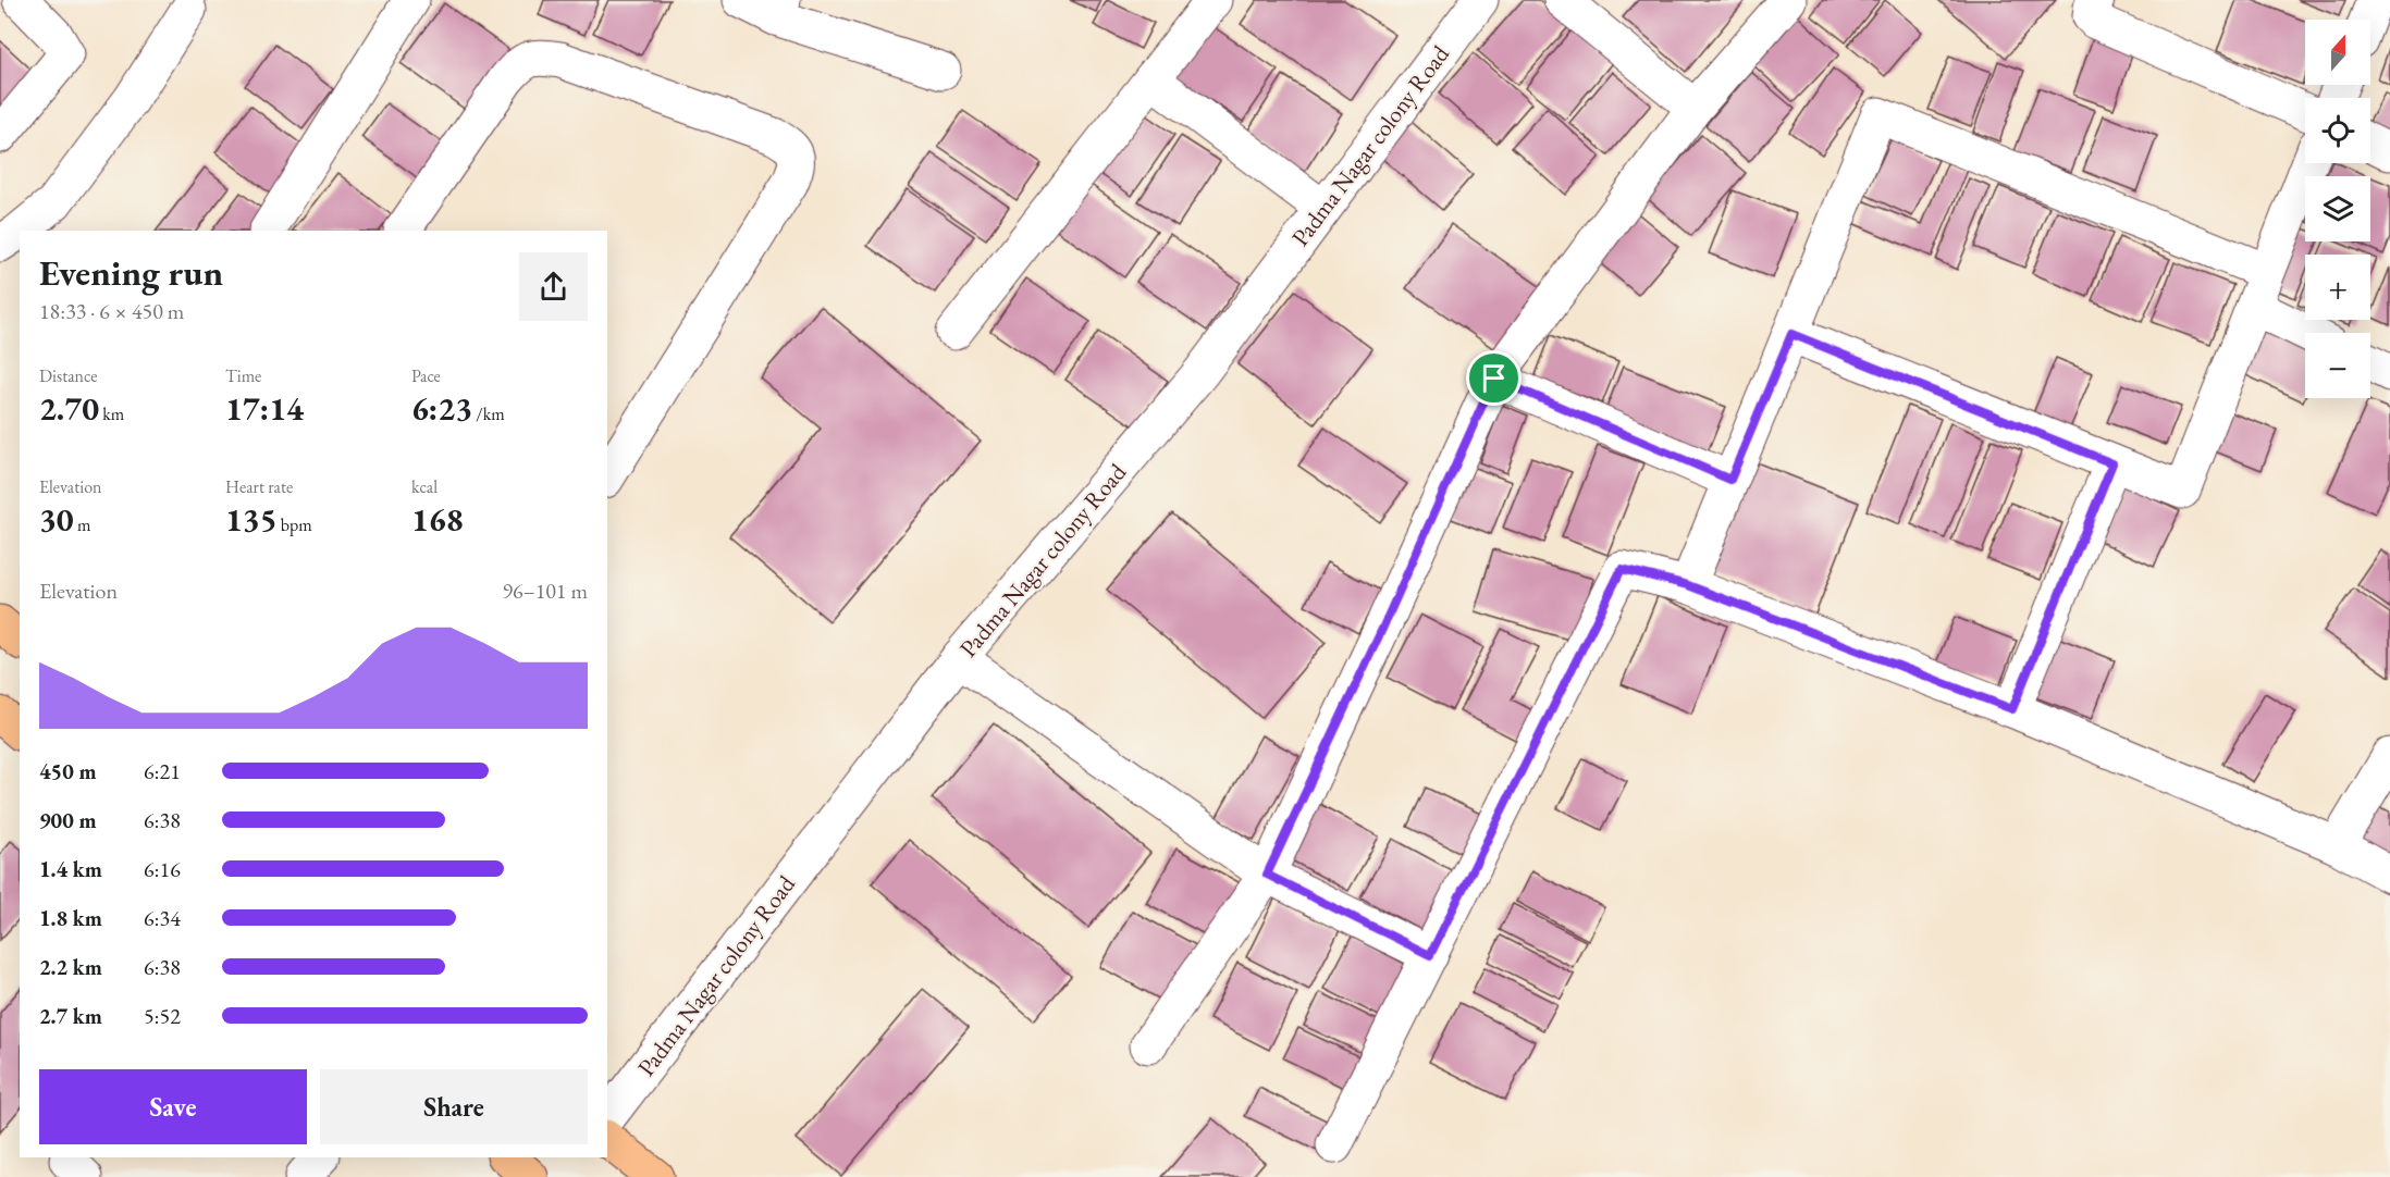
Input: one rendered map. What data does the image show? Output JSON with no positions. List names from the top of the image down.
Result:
{
  "streets": {
    "street": ["Padma Nagar colony Road"]
  },
  "north": "top",
  "page": {
    "map_buttons": ["+", "−"],
    "heading": ["Evening run", "18:33 · 6 × 450 m"],
    "stats": [
      ["Distance", "2.70 km"],
      ["Time", "17:14"],
      ["Pace", "6:23 /km"],
      ["Elevation", "30 m"],
      ["Heart rate", "135 bpm"],
      ["kcal", "168"]
    ],
    "chart": ["Elevation", "96–101 m"],
    "list": [
      {
        "name": "450 m",
        "note": "6:21"
      },
      {
        "name": "900 m",
        "note": "6:38"
      },
      {
        "name": "1.4 km",
        "note": "6:16"
      },
      {
        "name": "1.8 km",
        "note": "6:34"
      },
      {
        "name": "2.2 km",
        "note": "6:38"
      },
      {
        "name": "2.7 km",
        "note": "5:52"
      }
    ],
    "buttons": ["Save", "Share"]
  }
}
